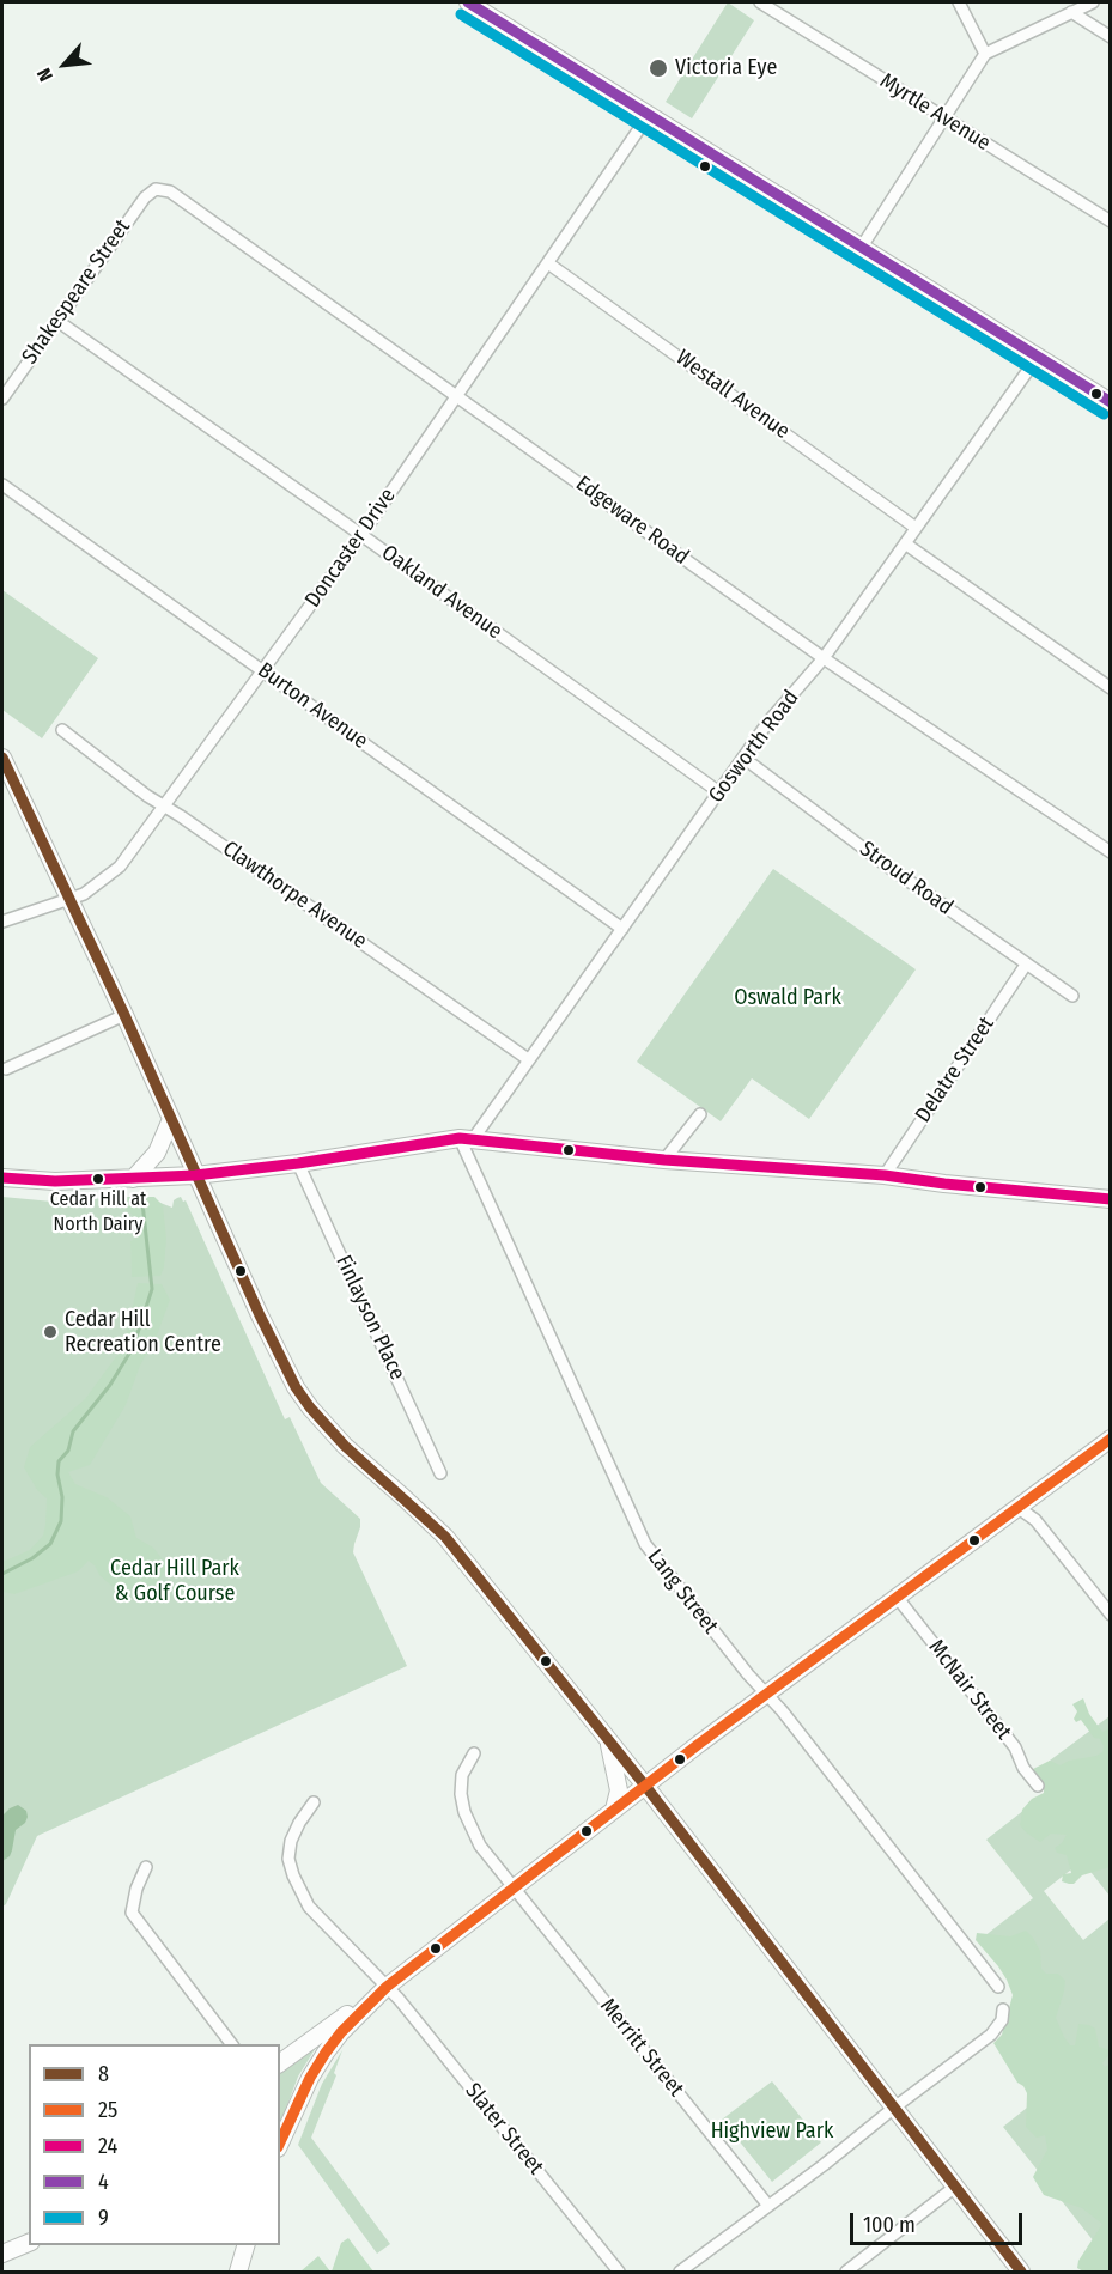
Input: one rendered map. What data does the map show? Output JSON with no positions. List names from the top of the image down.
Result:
{
  "streets": {
    "street": [
      "Myrtle Avenue",
      "Shakespeare Street",
      "Westall Avenue",
      "Edgeware Road",
      "Doncaster Drive",
      "Oakland Avenue",
      "Burton Avenue",
      "Gosworth Road",
      "Stroud Road",
      "Clawthorpe Avenue",
      "Delatre Street",
      "Finlayson Place",
      "Lang Street",
      "McNair Street",
      "Merritt Street",
      "Slater Street"
    ]
  },
  "crossings": [
    ["Shakespeare Street", "Edgeware Road"],
    ["Shakespeare Street", "Oakland Avenue"],
    ["Westall Avenue", "Doncaster Drive"],
    ["Westall Avenue", "Gosworth Road"],
    ["Edgeware Road", "Doncaster Drive"],
    ["Edgeware Road", "Gosworth Road"],
    ["Doncaster Drive", "Oakland Avenue"],
    ["Doncaster Drive", "Burton Avenue"],
    ["Doncaster Drive", "Clawthorpe Avenue"],
    ["Oakland Avenue", "Gosworth Road"],
    ["Burton Avenue", "Gosworth Road"],
    ["Gosworth Road", "Stroud Road"],
    ["Gosworth Road", "Clawthorpe Avenue"],
    ["Gosworth Road", "Lang Street"],
    ["Stroud Road", "Delatre Street"]
  ],
  "parks": ["Oswald Park", "Cedar Hill Park & Golf Course", "Highview Park"],
  "places": ["Victoria Eye", "Cedar Hill at North Dairy", "Cedar Hill Recreation Centre"],
  "lines": [
    "transit line 4",
    "transit line 9",
    "transit line 8",
    "transit line 24",
    "transit line 25"
  ],
  "legend": [
    "8",
    "25",
    "24",
    "4",
    "9"
  ],
  "scale_bar": "100 m",
  "north": "bottom left"
}
